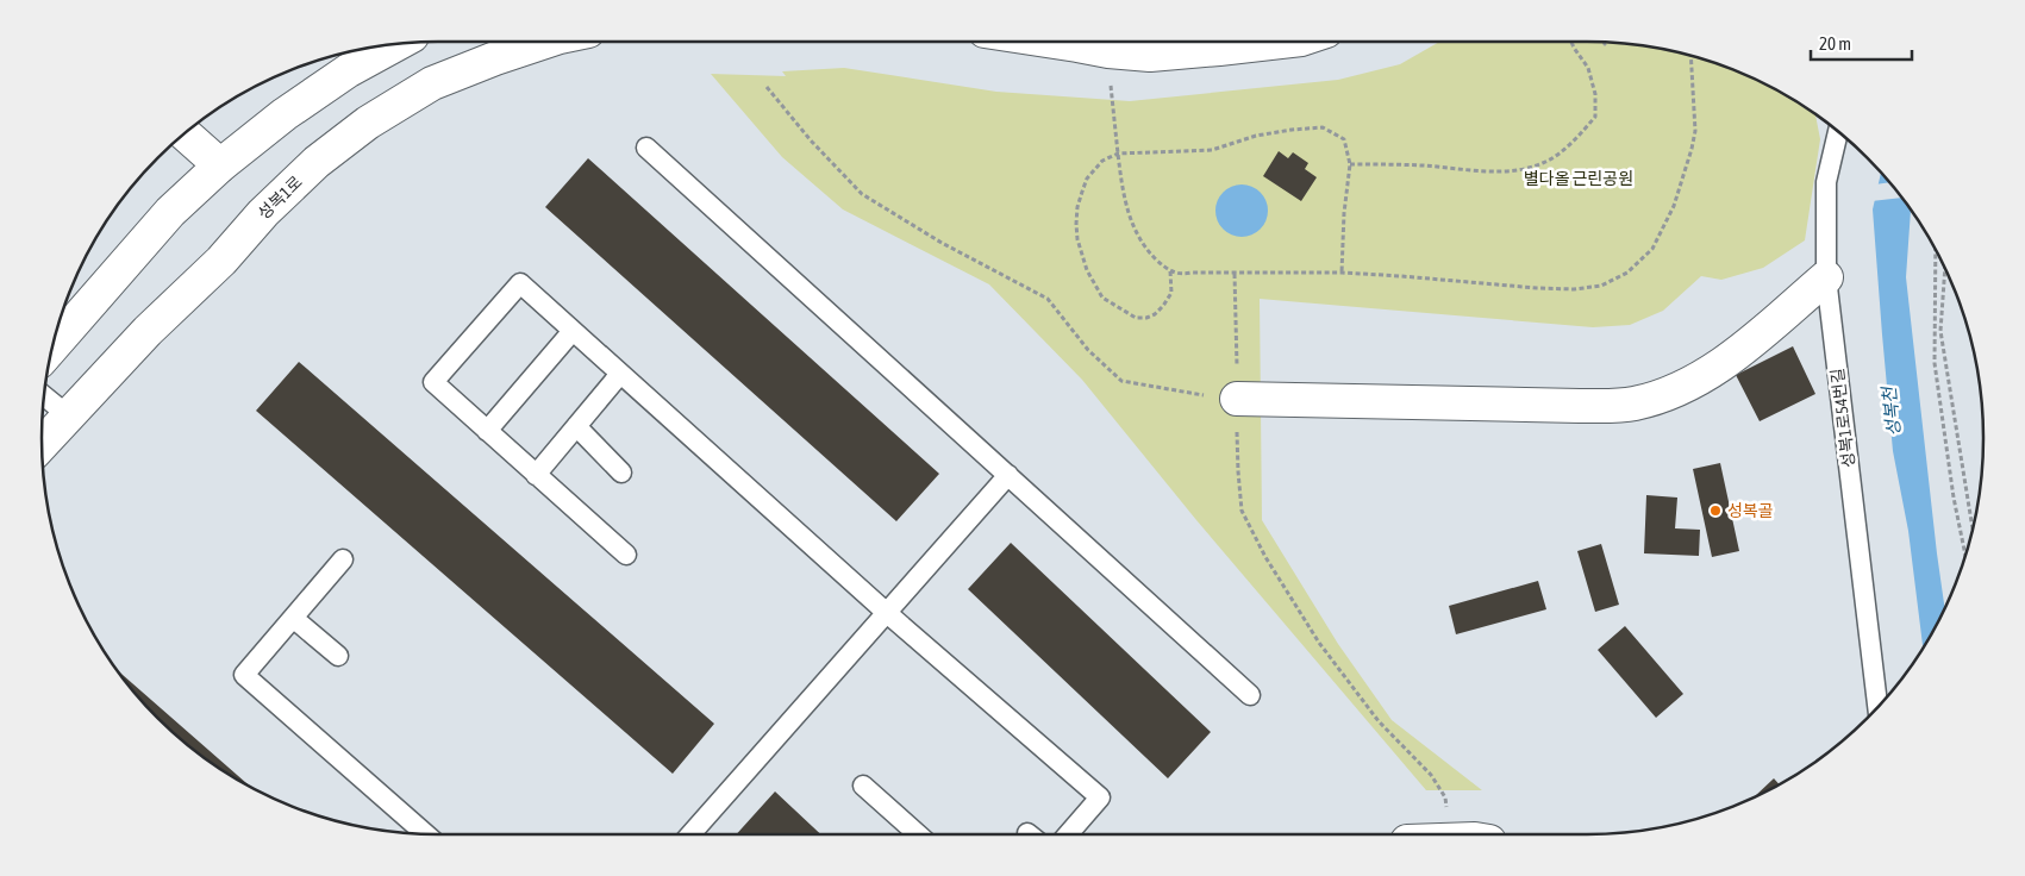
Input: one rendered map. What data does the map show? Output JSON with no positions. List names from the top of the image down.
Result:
{
  "streets": {
    "street": ["성복1로"],
    "lane": ["성복1로54번길"]
  },
  "water": ["성복천"],
  "parks": ["별다올 근린공원"],
  "places": ["성복골"],
  "scale_bar": "20 m"
}
